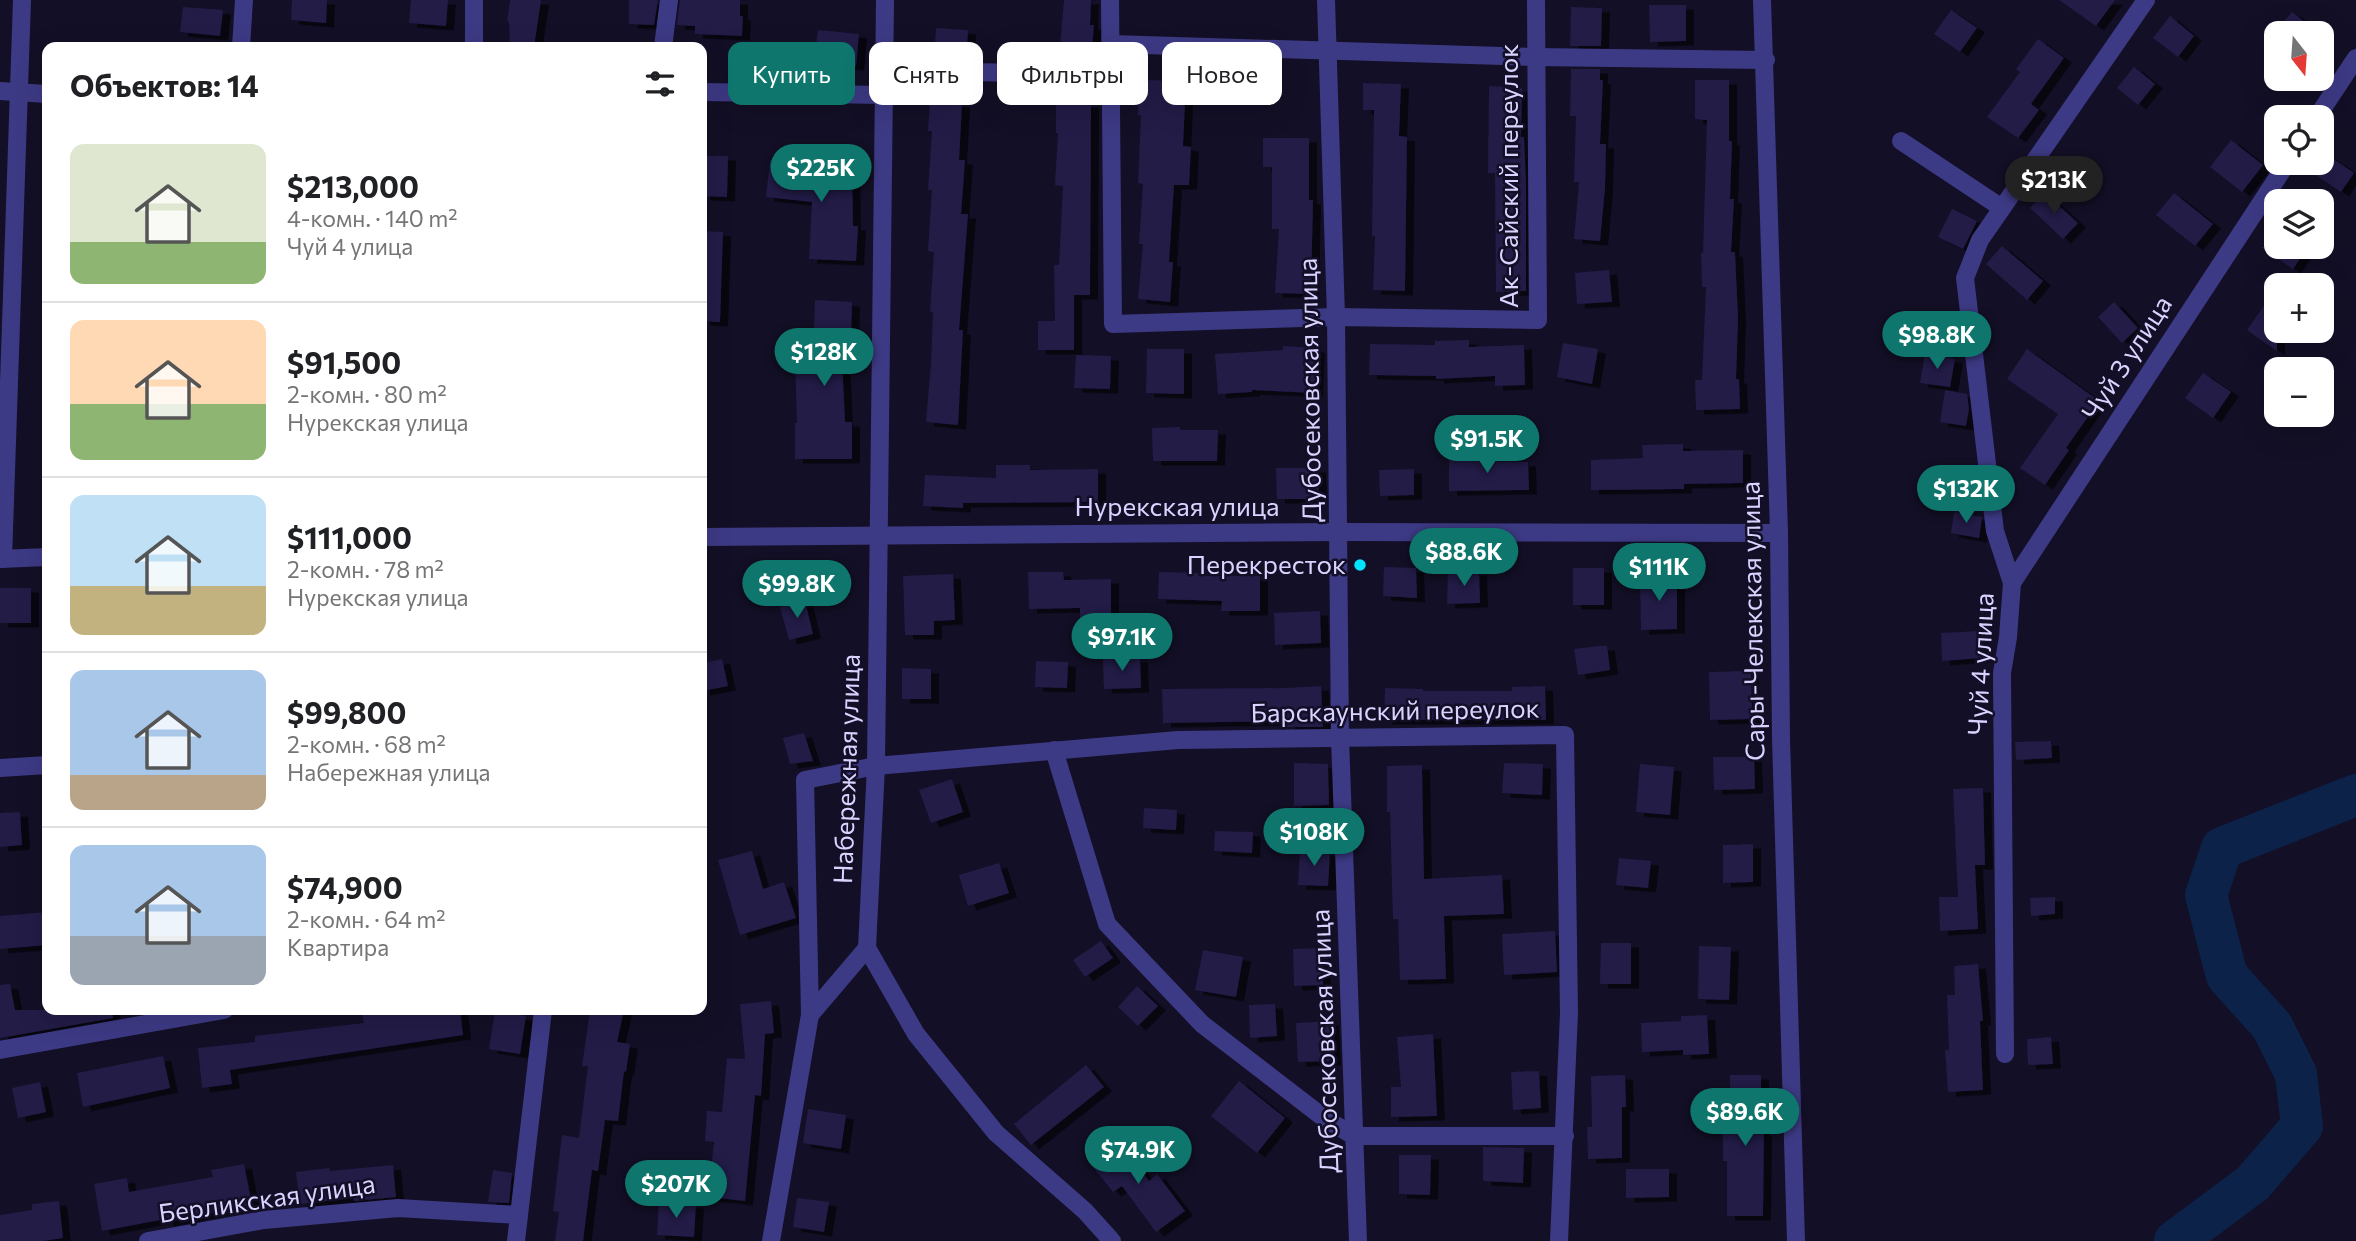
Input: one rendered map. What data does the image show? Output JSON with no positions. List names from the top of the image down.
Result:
{
  "streets": {
    "street": [
      "Ак-Сайский переулок",
      "Чуй 3 улица",
      "Дубосековская улица",
      "Нурекская улица",
      "Сары-Челекская улица",
      "Чуй 4 улица",
      "Барскаунский переулок",
      "Набережная улица",
      "Берликская улица"
    ]
  },
  "crossings": [
    ["Ак-Сайский переулок", "Дубосековская улица"],
    ["Чуй 3 улица", "Чуй 4 улица"],
    ["Дубосековская улица", "Нурекская улица"],
    ["Дубосековская улица", "Барскаунский переулок"],
    ["Нурекская улица", "Сары-Челекская улица"],
    ["Нурекская улица", "Набережная улица"],
    ["Барскаунский переулок", "Набережная улица"]
  ],
  "places": ["Перекресток"],
  "north": "bottom",
  "page": {
    "map_buttons": ["+", "−"],
    "chip": [
      "Купить",
      "Снять",
      "Фильтры",
      "Новое"
    ],
    "heading": "Объектов: 14",
    "list": [
      {
        "name": "$213,000",
        "note": "4-комн. · 140 m² · Чуй 4 улица"
      },
      {
        "name": "$91,500",
        "note": "2-комн. · 80 m² · Нурекская улица"
      },
      {
        "name": "$111,000",
        "note": "2-комн. · 78 m² · Нурекская улица"
      },
      {
        "name": "$99,800",
        "note": "2-комн. · 68 m² · Набережная улица"
      },
      {
        "name": "$74,900",
        "note": "2-комн. · 64 m² · Квартира"
      }
    ],
    "price": [
      "$225K",
      "$213K",
      "$98.8K",
      "$128K",
      "$91.5K",
      "$132K",
      "$88.6K",
      "$111K",
      "$99.8K",
      "$97.1K",
      "$108K",
      "$89.6K",
      "$74.9K",
      "$207K"
    ]
  }
}
